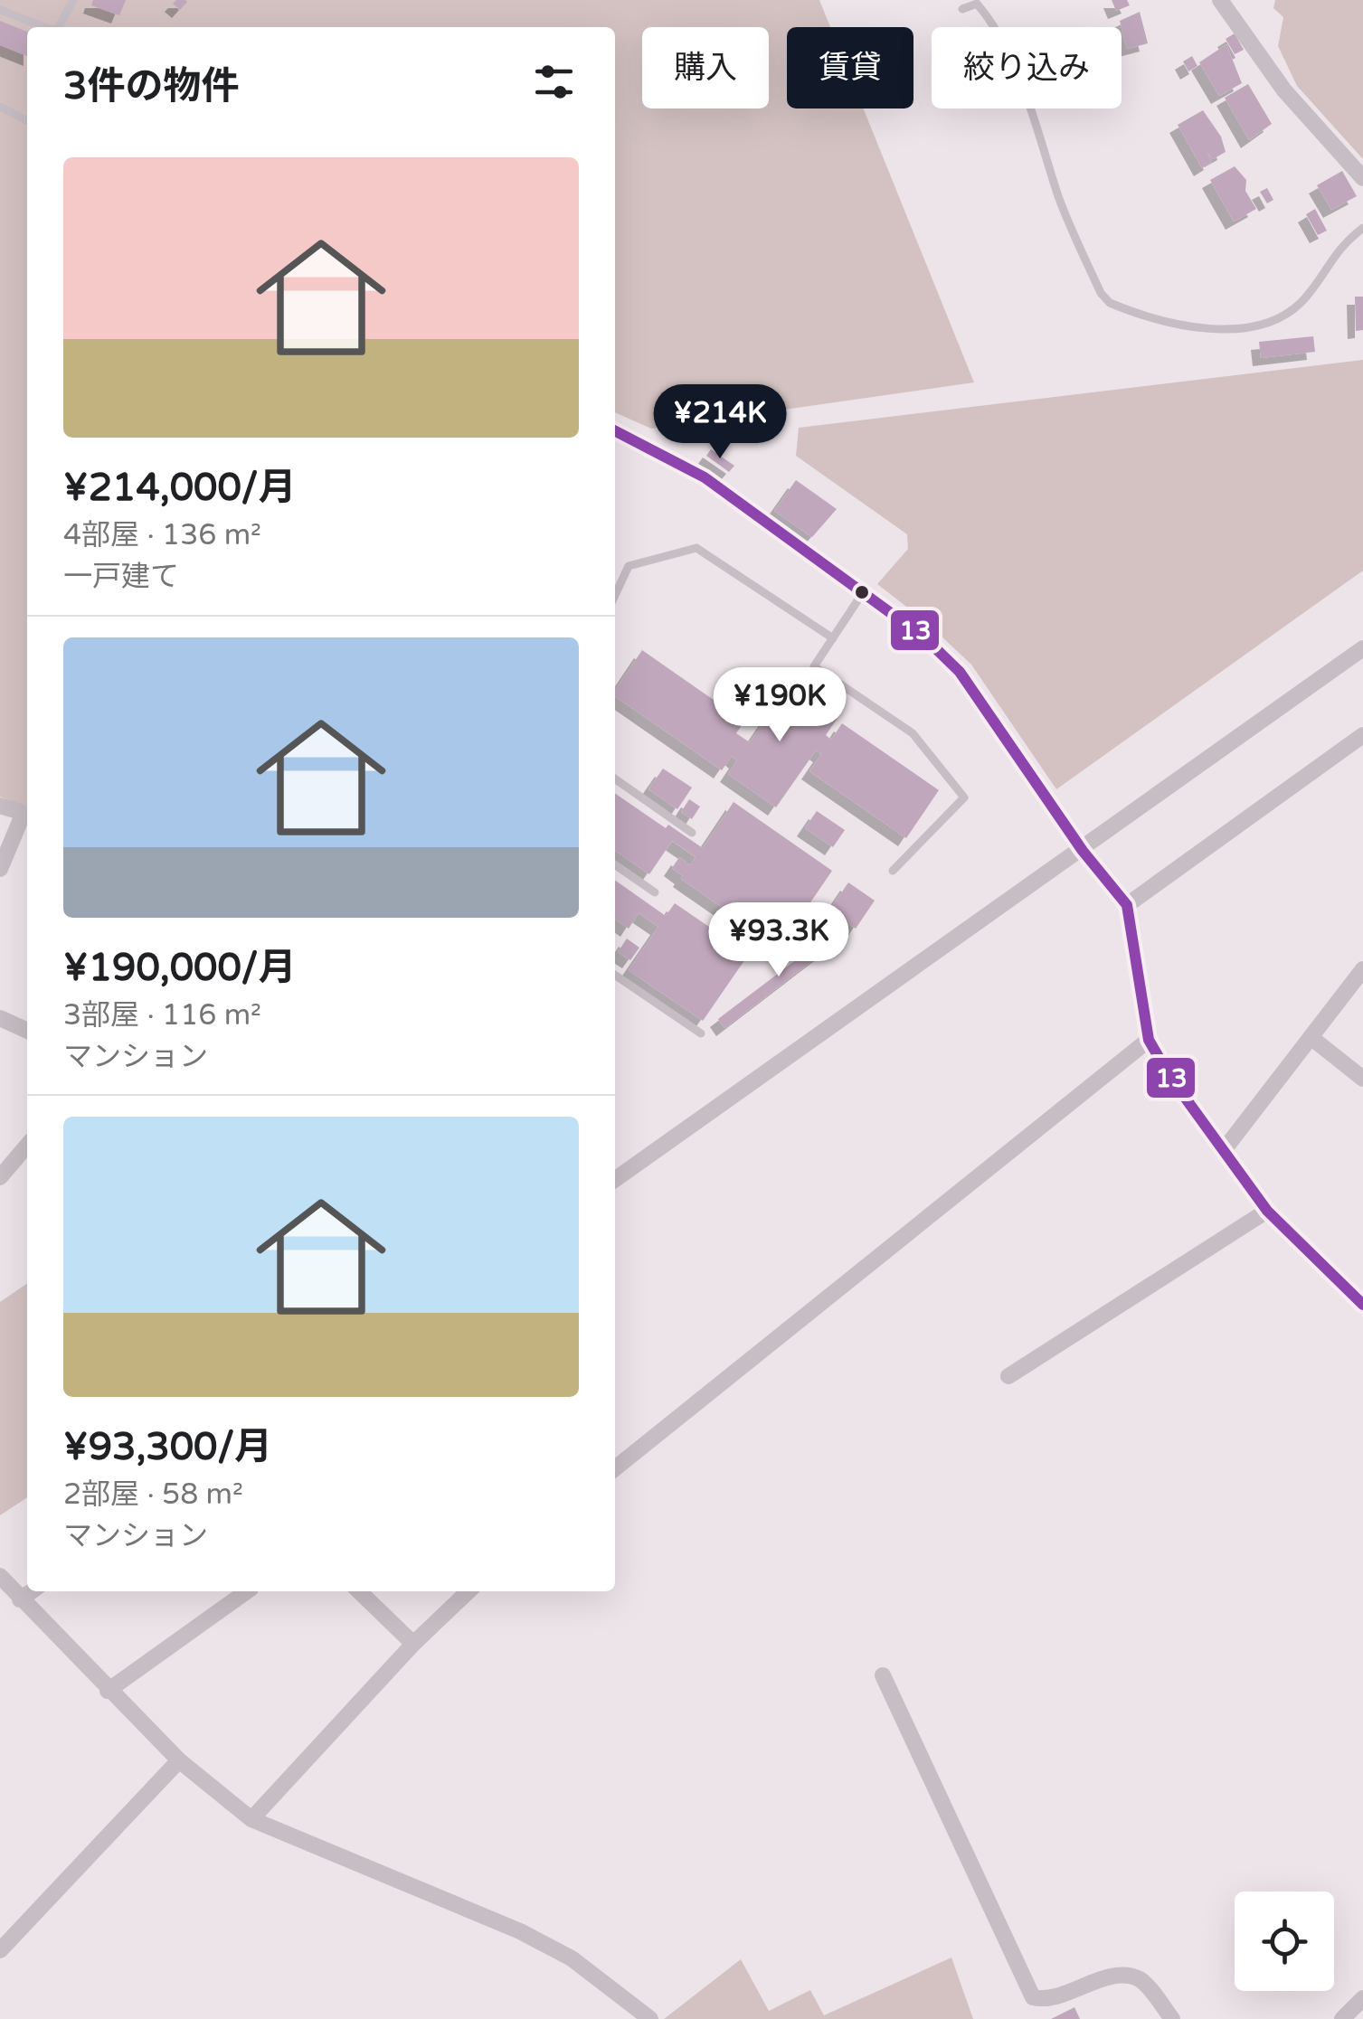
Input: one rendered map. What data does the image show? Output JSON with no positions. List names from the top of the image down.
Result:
{
  "lines": ["transit line 13"],
  "page": {
    "chip": ["購入", "賃貸", "絞り込み"],
    "heading": "3件の物件",
    "list": [
      {
        "name": "¥214,000/月",
        "note": "4部屋 · 136 m² · 一戸建て"
      },
      {
        "name": "¥190,000/月",
        "note": "3部屋 · 116 m² · マンション"
      },
      {
        "name": "¥93,300/月",
        "note": "2部屋 · 58 m² · マンション"
      }
    ],
    "price": ["¥214K", "¥190K", "¥93.3K"]
  }
}
